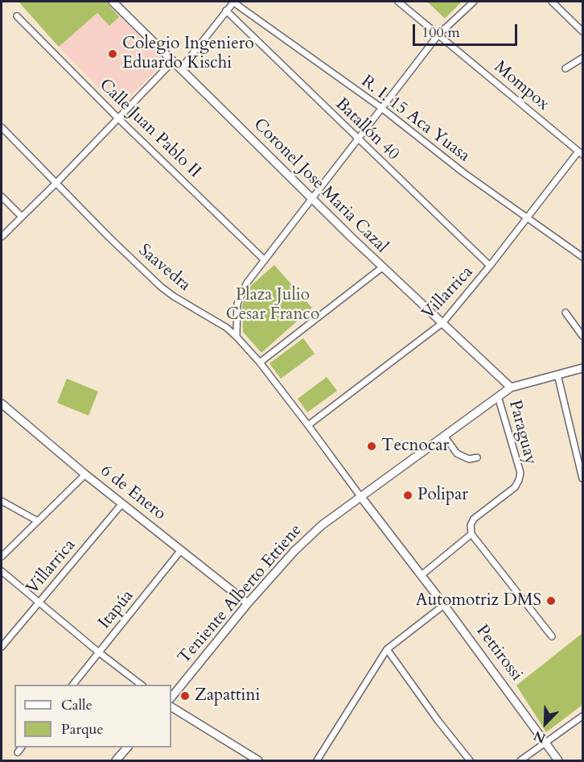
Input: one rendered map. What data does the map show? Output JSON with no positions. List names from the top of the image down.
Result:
{
  "streets": {
    "main road": [
      "Coronel Jose Maria Cazal",
      "6 de Enero",
      "Teniente Alberto Ettiene",
      "Pettirossi"
    ],
    "street": [
      "Mompox",
      "R. I. 15 Aca Yuasa",
      "Calle Juan Pablo II",
      "Batallón 40",
      "Saavedra",
      "Villarrica",
      "Paraguay",
      "Itapúa"
    ]
  },
  "crossings": [
    ["Mompox", "Villarrica"],
    ["R. I. 15 Aca Yuasa", "Villarrica"],
    ["Batallón 40", "Villarrica"],
    ["Coronel Jose Maria Cazal", "Villarrica"],
    ["Coronel Jose Maria Cazal", "Teniente Alberto Ettiene"],
    ["Saavedra", "Villarrica"],
    ["Saavedra", "Teniente Alberto Ettiene"],
    ["Saavedra", "Pettirossi"],
    ["Villarrica", "6 de Enero"],
    ["Paraguay", "Teniente Alberto Ettiene"],
    ["Paraguay", "Pettirossi"],
    ["6 de Enero", "Teniente Alberto Ettiene"],
    ["6 de Enero", "Itapúa"],
    ["Teniente Alberto Ettiene", "Pettirossi"]
  ],
  "parks": ["Plaza Julio Cesar Franco"],
  "places": [
    "Colegio Ingeniero Eduardo Kischi",
    "Tecnocar",
    "Polipar",
    "Automotriz DMS",
    "Zapattini"
  ],
  "legend": ["Calle", "Parque"],
  "scale_bar": "100 m",
  "north": "bottom left"
}
